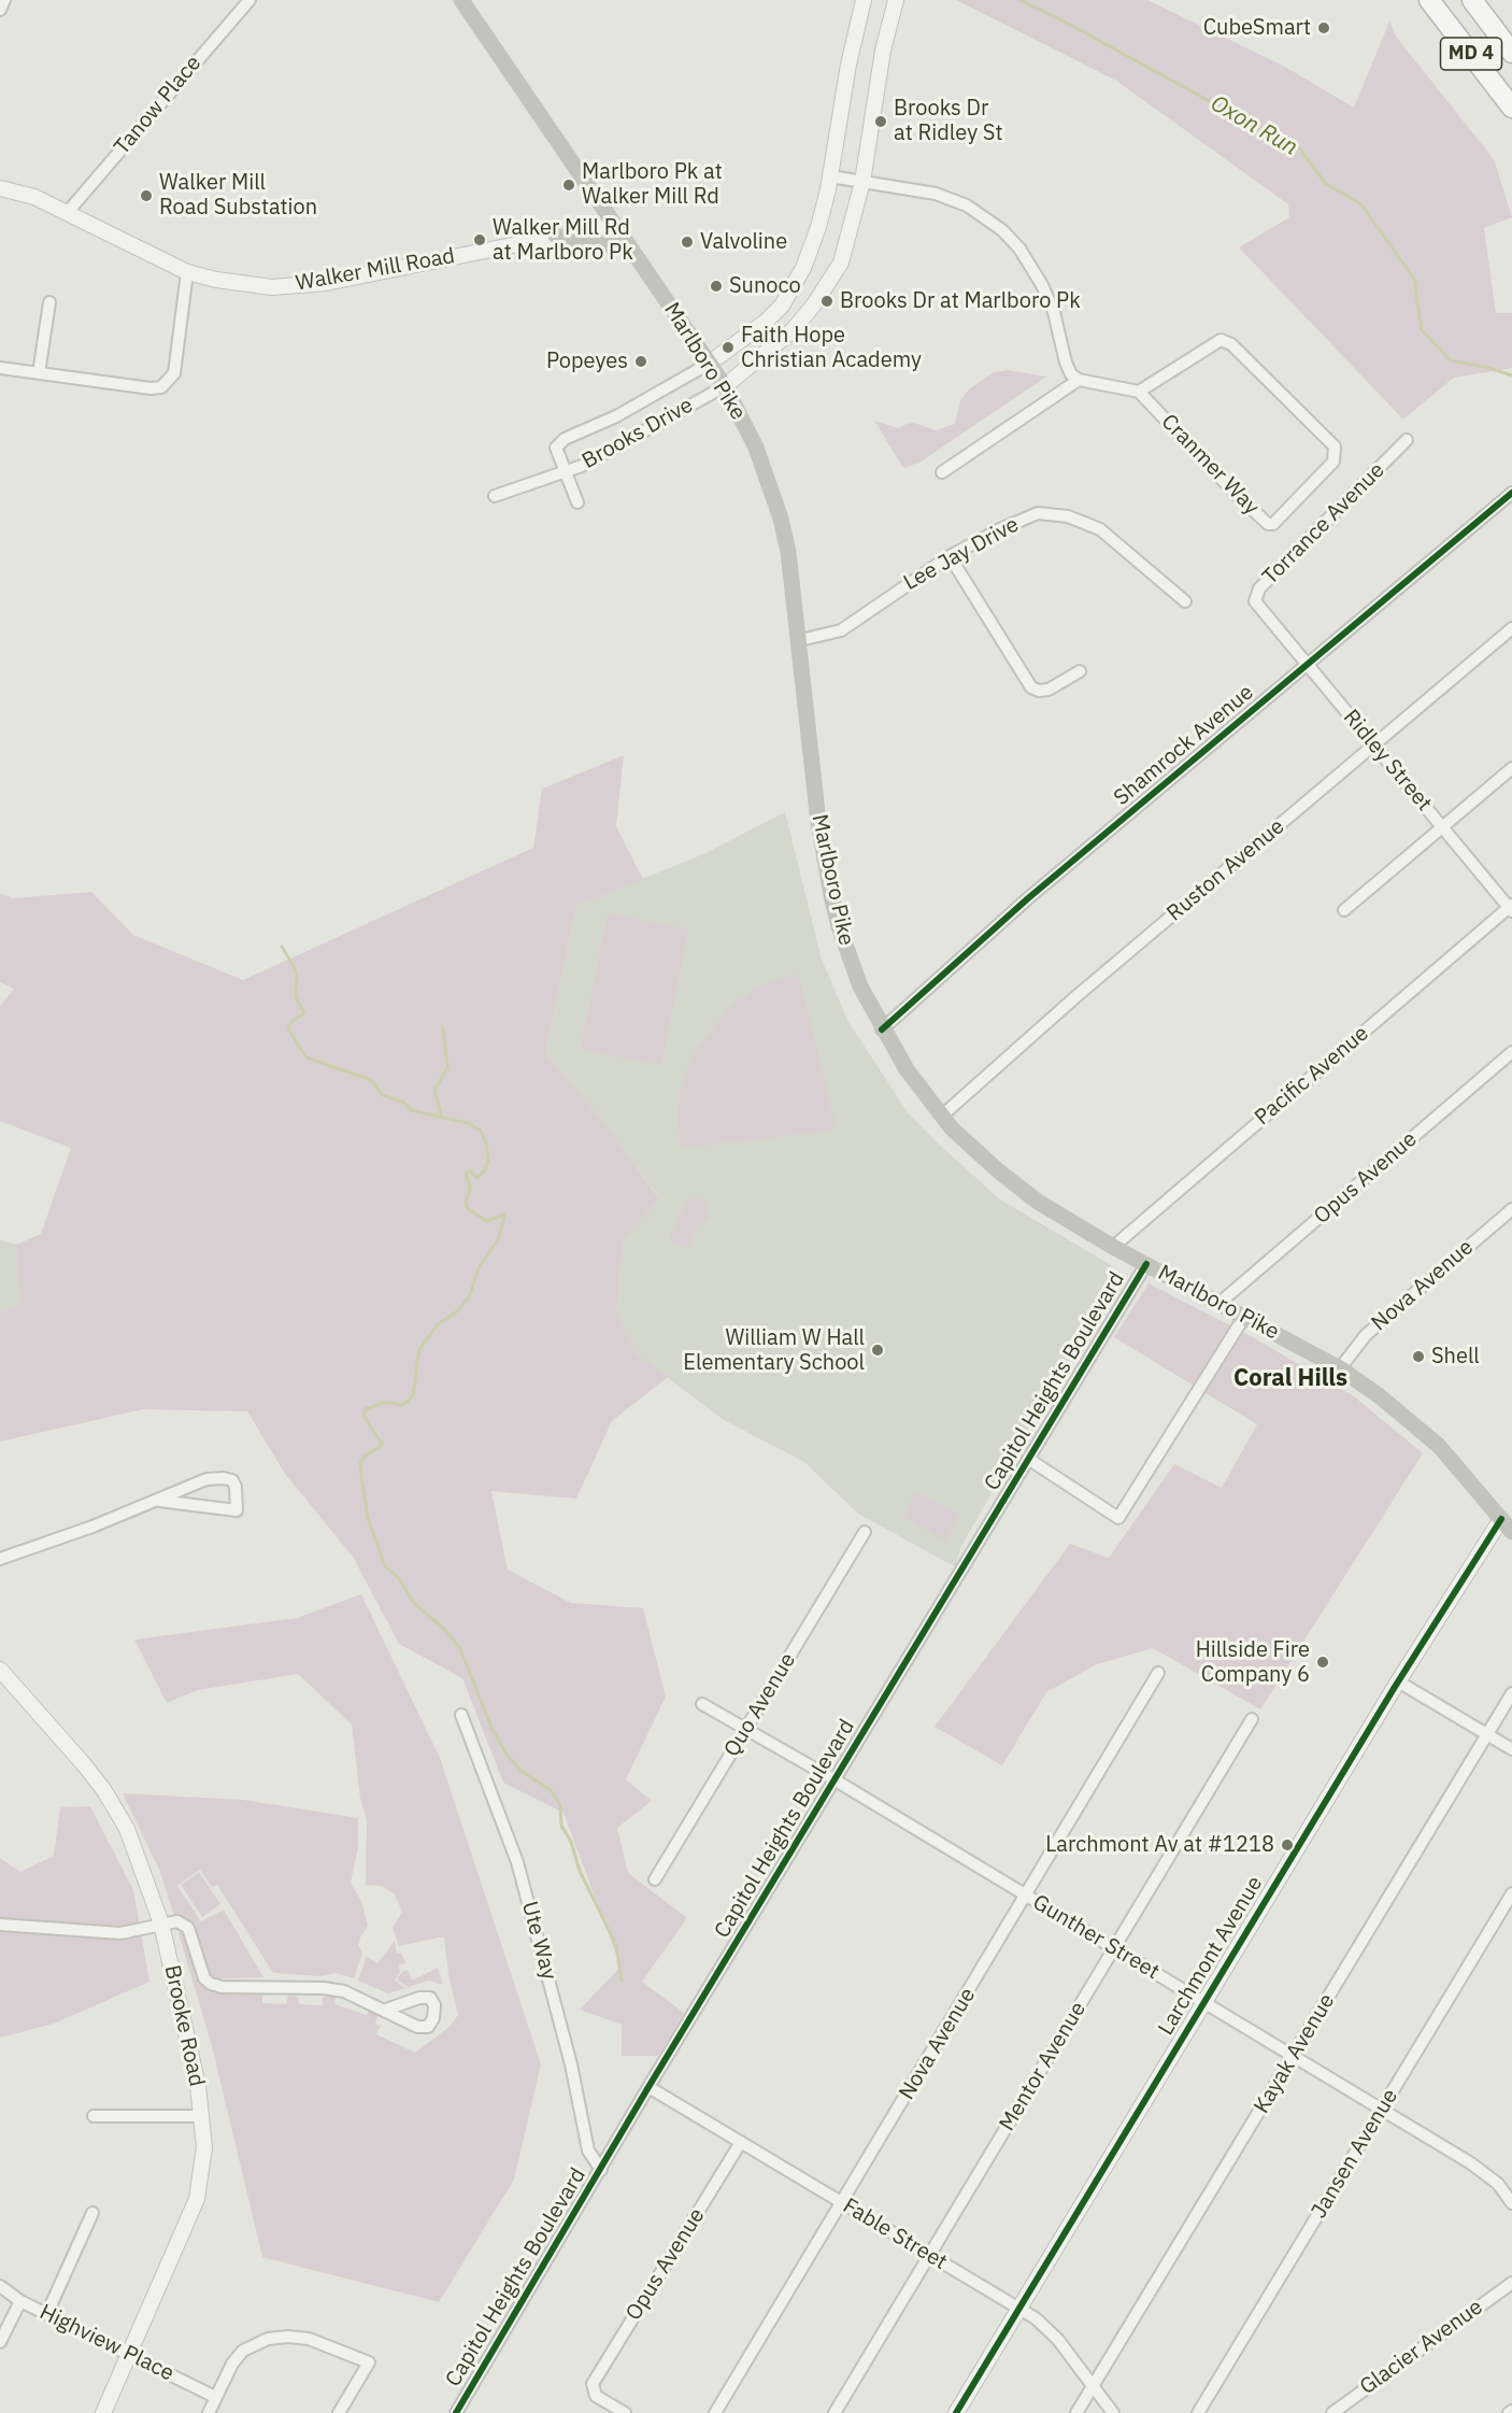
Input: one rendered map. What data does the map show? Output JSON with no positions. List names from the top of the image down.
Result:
{
  "streets": {
    "highway": ["MD 4"],
    "main road": ["Marlboro Pike"],
    "street": [
      "Tanow Place",
      "Walker Mill Road",
      "Brooks Drive",
      "Cranmer Way",
      "Torrance Avenue",
      "Lee Jay Drive",
      "Shamrock Avenue",
      "Ridley Street",
      "Ruston Avenue",
      "Pacific Avenue",
      "Opus Avenue",
      "Nova Avenue",
      "Capitol Heights Boulevard",
      "Quo Avenue",
      "Gunther Street",
      "Ute Way",
      "Larchmont Avenue",
      "Brooke Road",
      "Kayak Avenue",
      "Mentor Avenue",
      "Jansen Avenue",
      "Fable Street",
      "Highview Place",
      "Glacier Avenue"
    ]
  },
  "crossings": [
    ["Tanow Place", "Walker Mill Road"],
    ["Walker Mill Road", "Marlboro Pike"],
    ["Marlboro Pike", "Brooks Drive"],
    ["Marlboro Pike", "Lee Jay Drive"],
    ["Marlboro Pike", "Shamrock Avenue"],
    ["Marlboro Pike", "Ruston Avenue"],
    ["Marlboro Pike", "Pacific Avenue"],
    ["Marlboro Pike", "Opus Avenue"],
    ["Marlboro Pike", "Nova Avenue"],
    ["Marlboro Pike", "Capitol Heights Boulevard"],
    ["Marlboro Pike", "Larchmont Avenue"],
    ["Torrance Avenue", "Ridley Street"],
    ["Shamrock Avenue", "Ridley Street"],
    ["Ridley Street", "Ruston Avenue"],
    ["Ridley Street", "Pacific Avenue"],
    ["Opus Avenue", "Fable Street"],
    ["Nova Avenue", "Gunther Street"],
    ["Nova Avenue", "Fable Street"],
    ["Capitol Heights Boulevard", "Gunther Street"],
    ["Capitol Heights Boulevard", "Ute Way"],
    ["Capitol Heights Boulevard", "Fable Street"],
    ["Quo Avenue", "Gunther Street"],
    ["Gunther Street", "Larchmont Avenue"],
    ["Gunther Street", "Kayak Avenue"],
    ["Gunther Street", "Mentor Avenue"],
    ["Gunther Street", "Jansen Avenue"],
    ["Larchmont Avenue", "Fable Street"],
    ["Brooke Road", "Highview Place"],
    ["Kayak Avenue", "Fable Street"],
    ["Mentor Avenue", "Fable Street"]
  ],
  "districts": ["Coral Hills"],
  "water": ["Oxon Run"],
  "places": [
    "CubeSmart",
    "Brooks Dr at Ridley St",
    "Marlboro Pk at Walker Mill Rd",
    "Walker Mill Road Substation",
    "Walker Mill Rd at Marlboro Pk",
    "Valvoline",
    "Sunoco",
    "Brooks Dr at Marlboro Pk",
    "Faith Hope Christian Academy",
    "Popeyes",
    "William W Hall Elementary School",
    "Shell",
    "Hillside Fire Company 6",
    "Larchmont Av at #1218"
  ]
}
